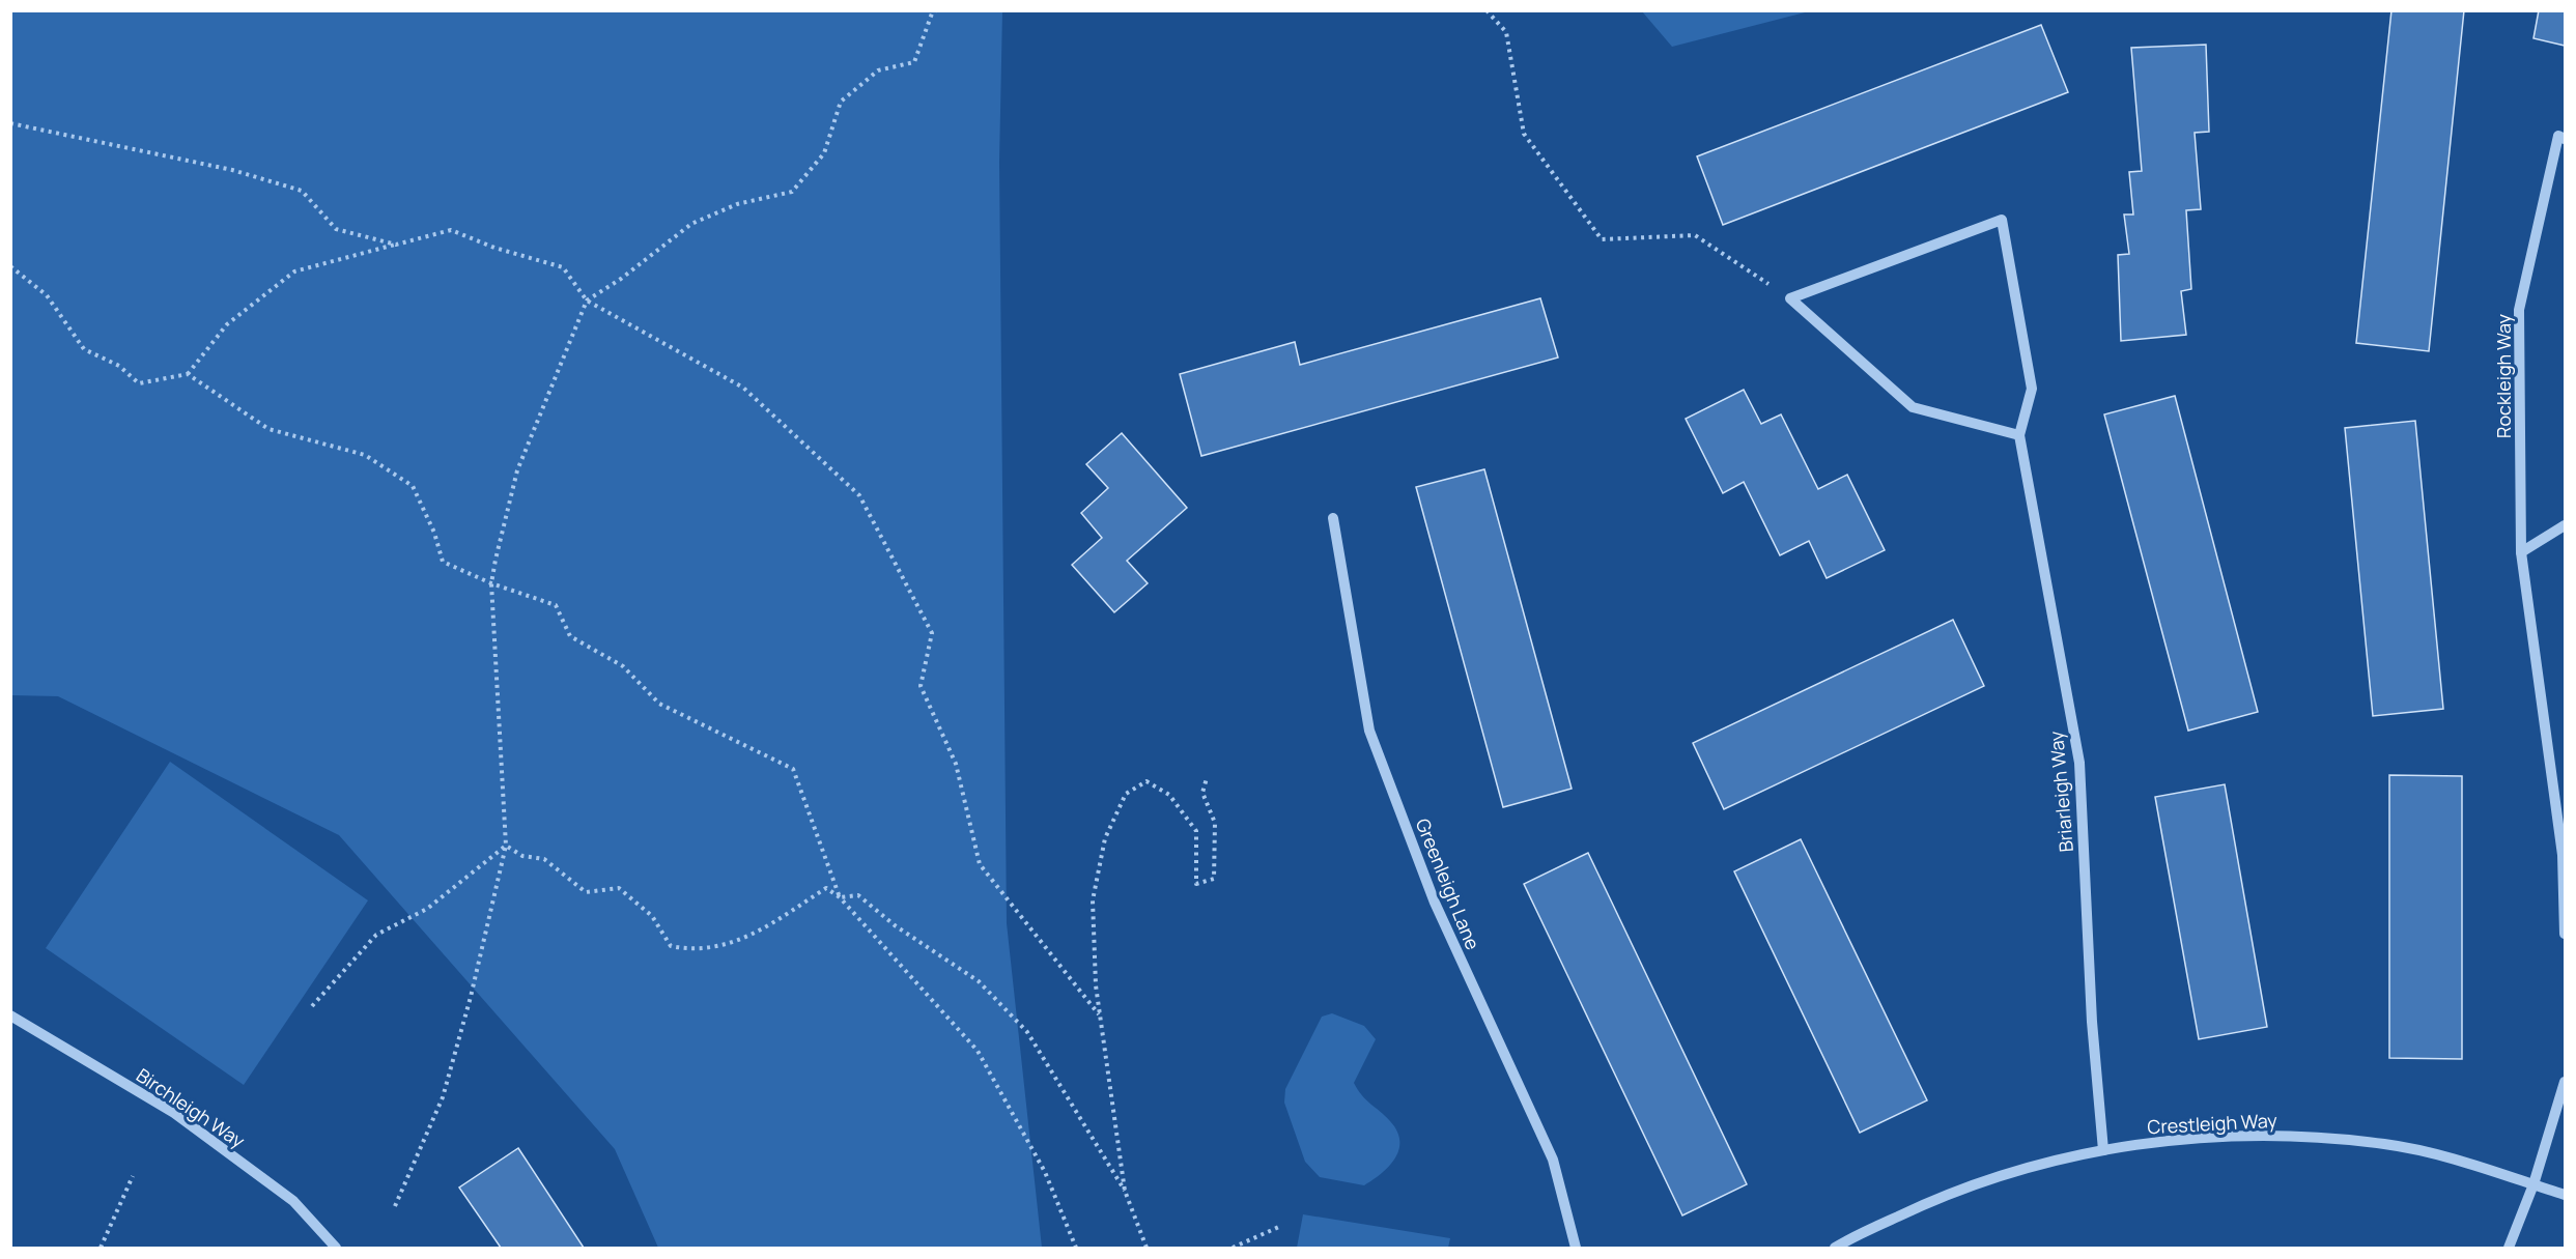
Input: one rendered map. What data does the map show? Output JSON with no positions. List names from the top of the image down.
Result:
{
  "streets": {
    "street": [
      "Rockleigh Way",
      "Briarleigh Way",
      "Greenleigh Lane",
      "Birchleigh Way",
      "Crestleigh Way"
    ]
  },
  "crossings": [
    ["Briarleigh Way", "Crestleigh Way"]
  ]
}
